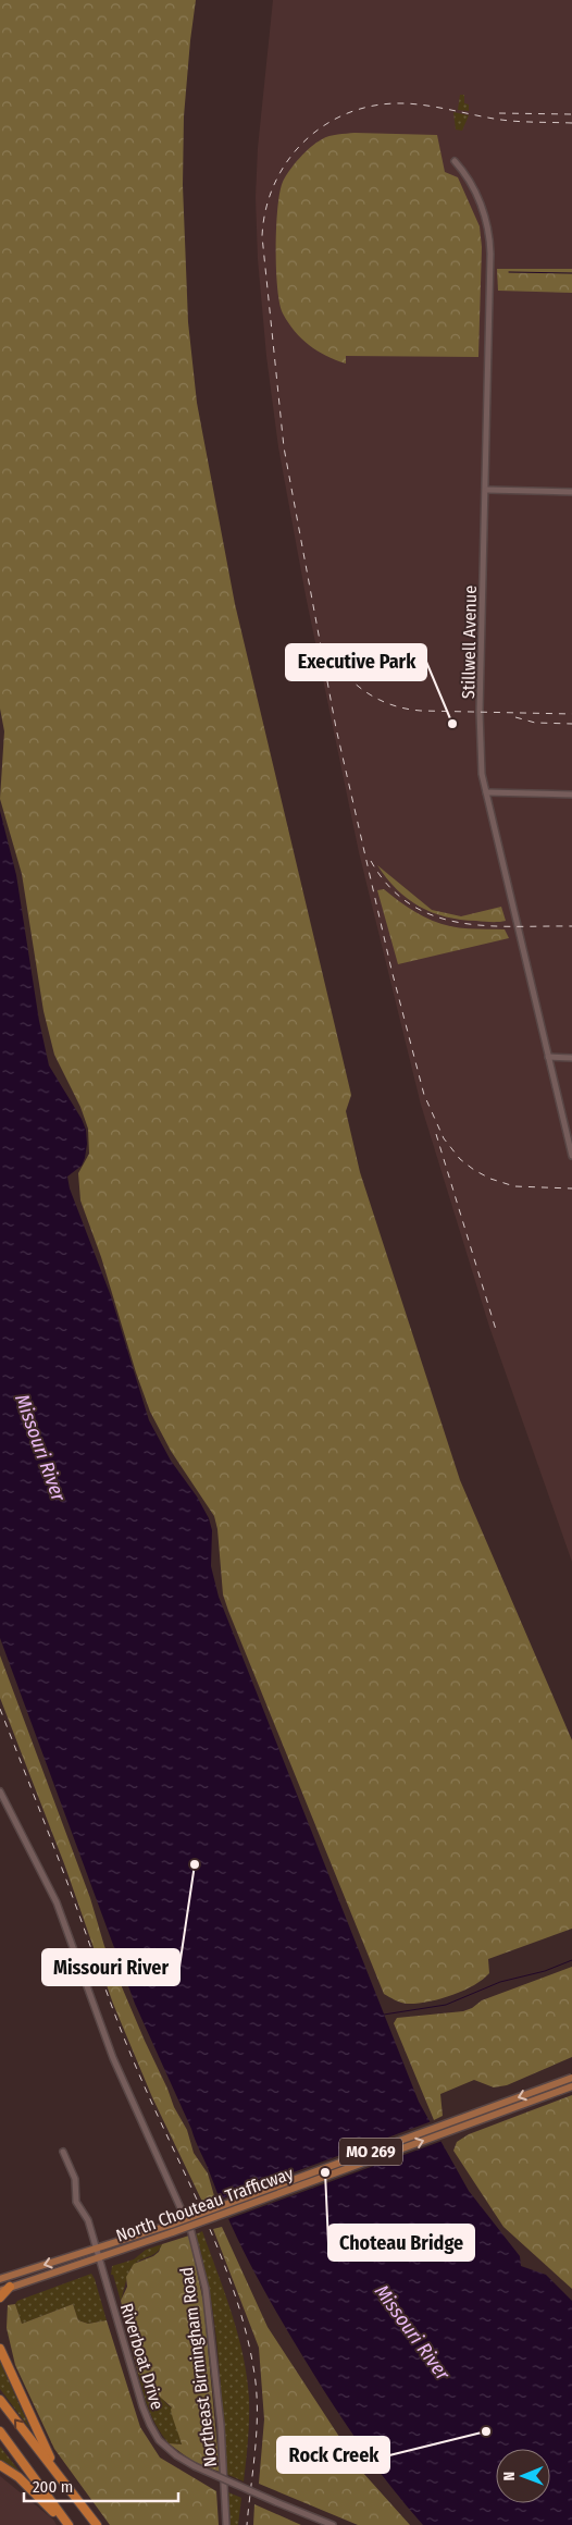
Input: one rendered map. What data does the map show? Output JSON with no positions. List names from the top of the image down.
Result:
{
  "streets": {
    "main road": ["MO 269", "North Chouteau Trafficway"],
    "street": ["Stillwell Avenue", "Riverboat Drive", "Northeast Birmingham Road"]
  },
  "crossings": [
    ["North Chouteau Trafficway", "Riverboat Drive"]
  ],
  "water": ["Missouri River"],
  "places": [
    "Executive Park",
    "Missouri River",
    "Choteau Bridge",
    "Rock Creek"
  ],
  "scale_bar": "200 m",
  "north": "left"
}
